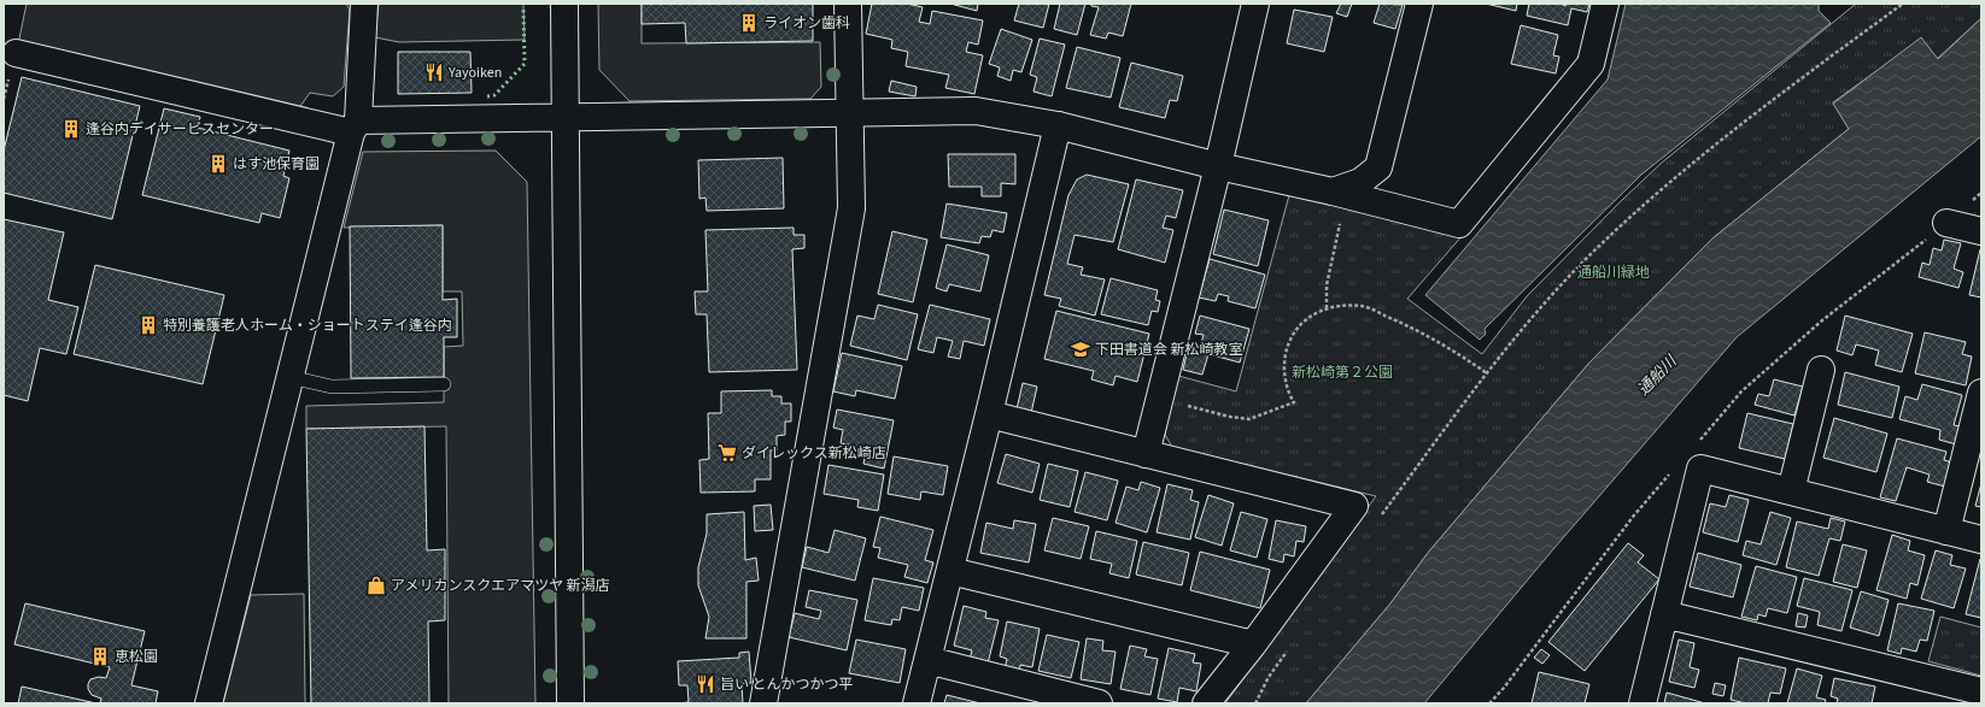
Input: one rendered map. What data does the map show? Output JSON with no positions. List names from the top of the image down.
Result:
{
  "water": ["通船川"],
  "parks": ["通船川緑地", "新松崎第２公園"],
  "places": {
    "building": [
      "ライオン歯科",
      "逢谷内デイサービスセンター",
      "はす池保育園",
      "特別養護老人ホーム・ショートステイ逢谷内",
      "恵松園"
    ],
    "restaurant": ["Yayoiken", "旨い とんかつかつ平"],
    "school or university": ["下田書道会 新松崎教室"],
    "supermarket": ["ダイレックス新松崎店"],
    "shop": ["アメリカンスクエアマツヤ 新潟店"]
  }
}
